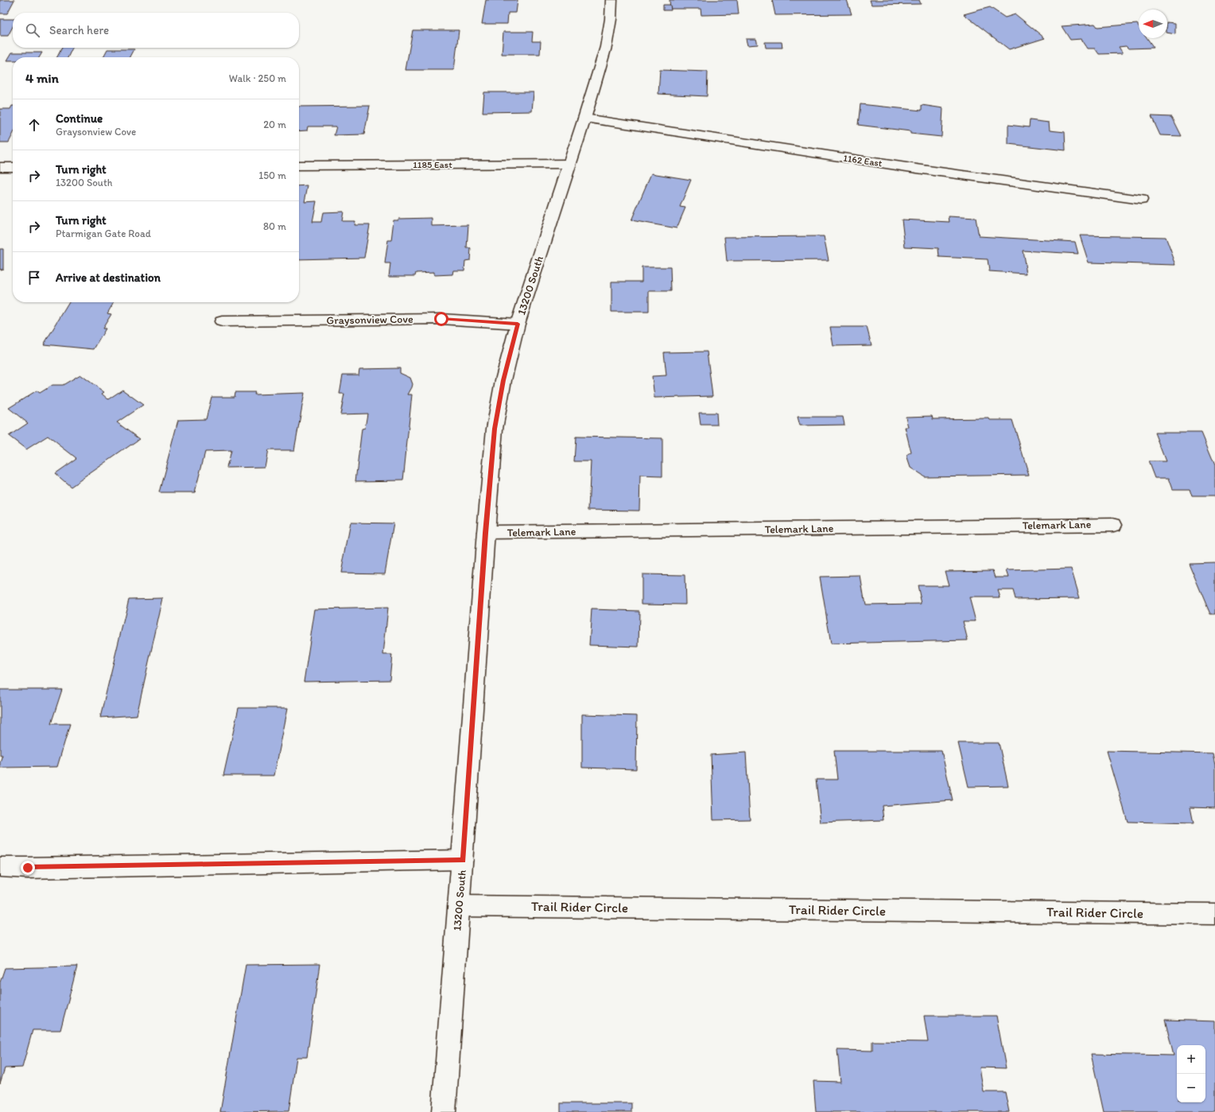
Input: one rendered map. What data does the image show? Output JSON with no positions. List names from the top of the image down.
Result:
{
  "streets": {
    "street": [
      "1162 East",
      "1185 East",
      "13200 South",
      "Graysonview Cove",
      "Telemark Lane",
      "Trail Rider Circle"
    ]
  },
  "crossings": [
    ["1162 East", "13200 South"],
    ["1185 East", "13200 South"],
    ["13200 South", "Graysonview Cove"],
    ["13200 South", "Telemark Lane"],
    ["13200 South", "Trail Rider Circle"]
  ],
  "north": "left",
  "page": {
    "search": "Search here",
    "heading": ["4 min", "Walk · 250 m"],
    "list": [
      ["Continue", "Graysonview Cove", "20 m"],
      ["Turn right", "13200 South", "150 m"],
      ["Turn right", "Ptarmigan Gate Road", "80 m"],
      "Arrive at destination"
    ],
    "map_buttons": ["+", "−"]
  }
}
